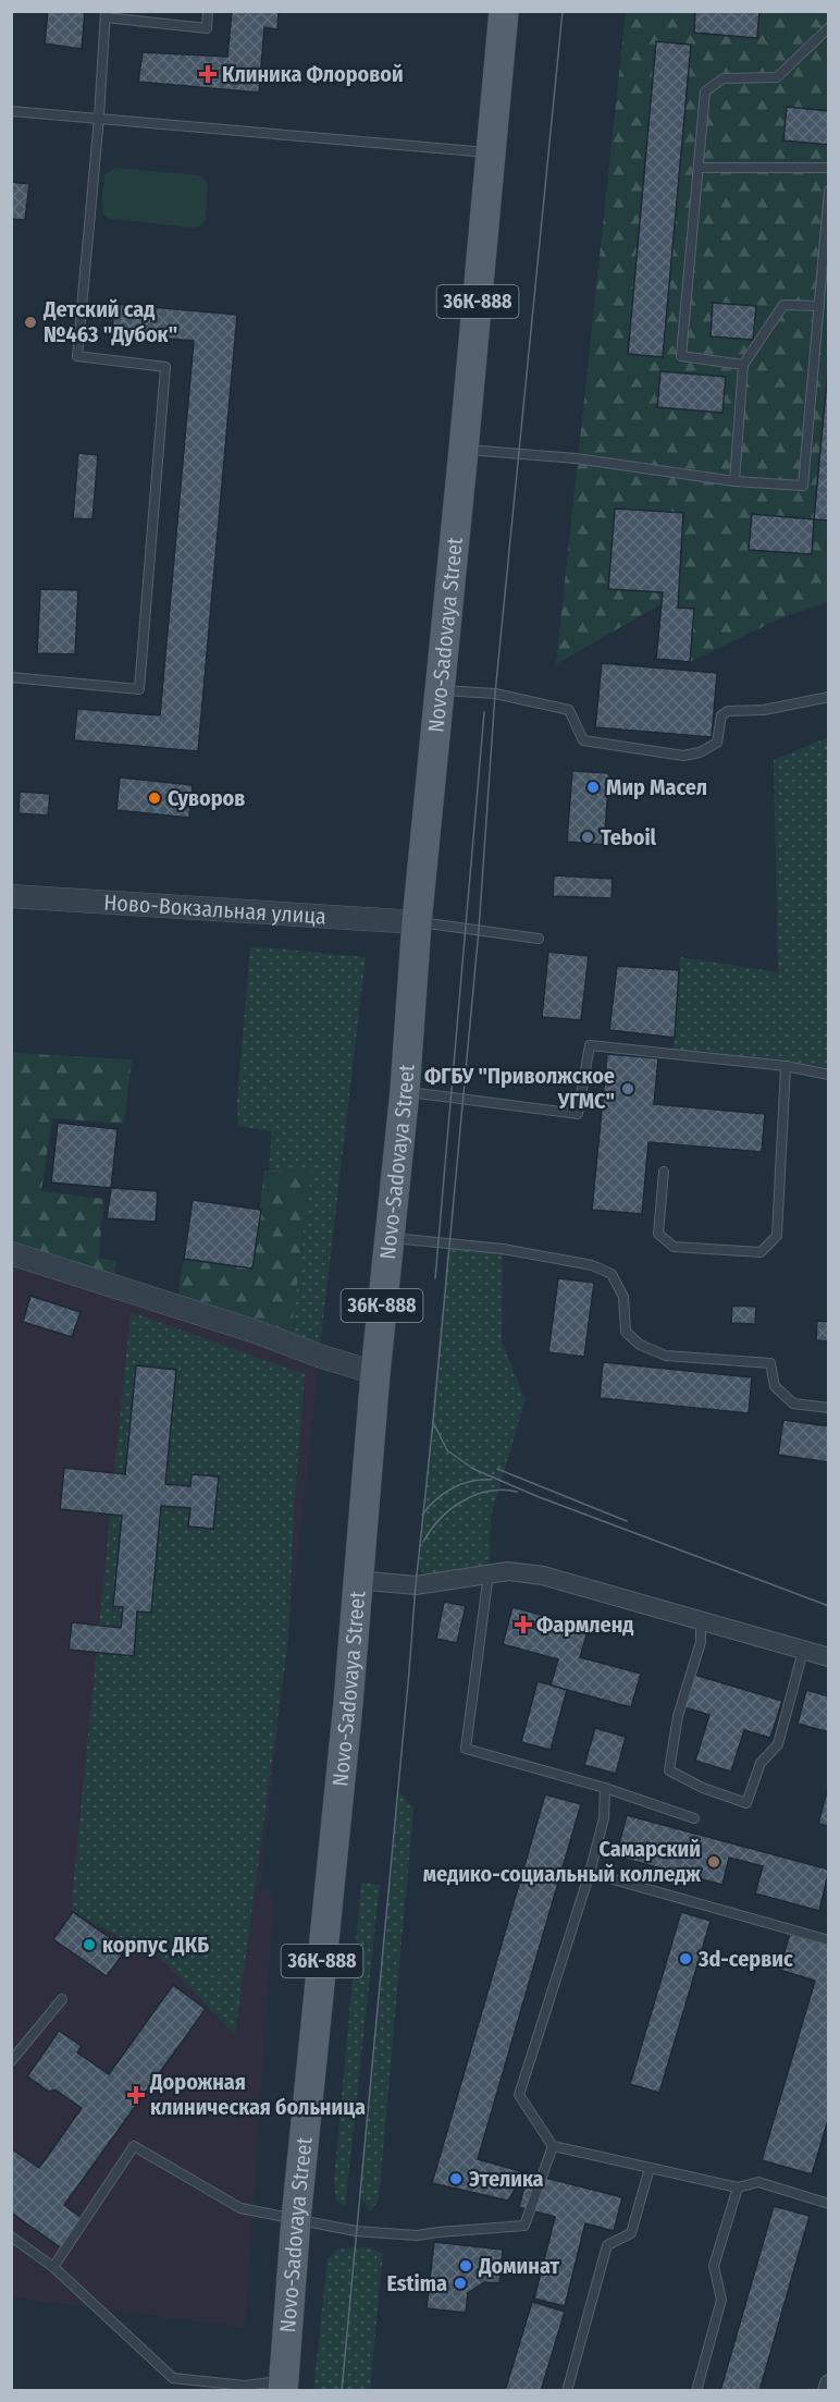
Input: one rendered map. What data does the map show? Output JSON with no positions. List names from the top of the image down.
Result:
{
  "streets": {
    "main road": ["36К-888", "Novo-Sadovaya Street"],
    "street": ["Ново-Вокзальная улица"]
  },
  "crossings": [
    ["Novo-Sadovaya Street", "Ново-Вокзальная улица"]
  ],
  "places": {
    "health": ["Клиника Флоровой", "Фармленд", "Дорожная клиническая больница"],
    "other": [
      "Детский сад №463 \"Дубок\"",
      "Мир Масел",
      "Суворов",
      "Teboil",
      "ФГБУ \"Приволжское УГМС\"",
      "Самарский медико-социальный колледж",
      "корпус ДКБ",
      "3d-сервис",
      "Этелика",
      "Доминат",
      "Estima"
    ]
  }
}
